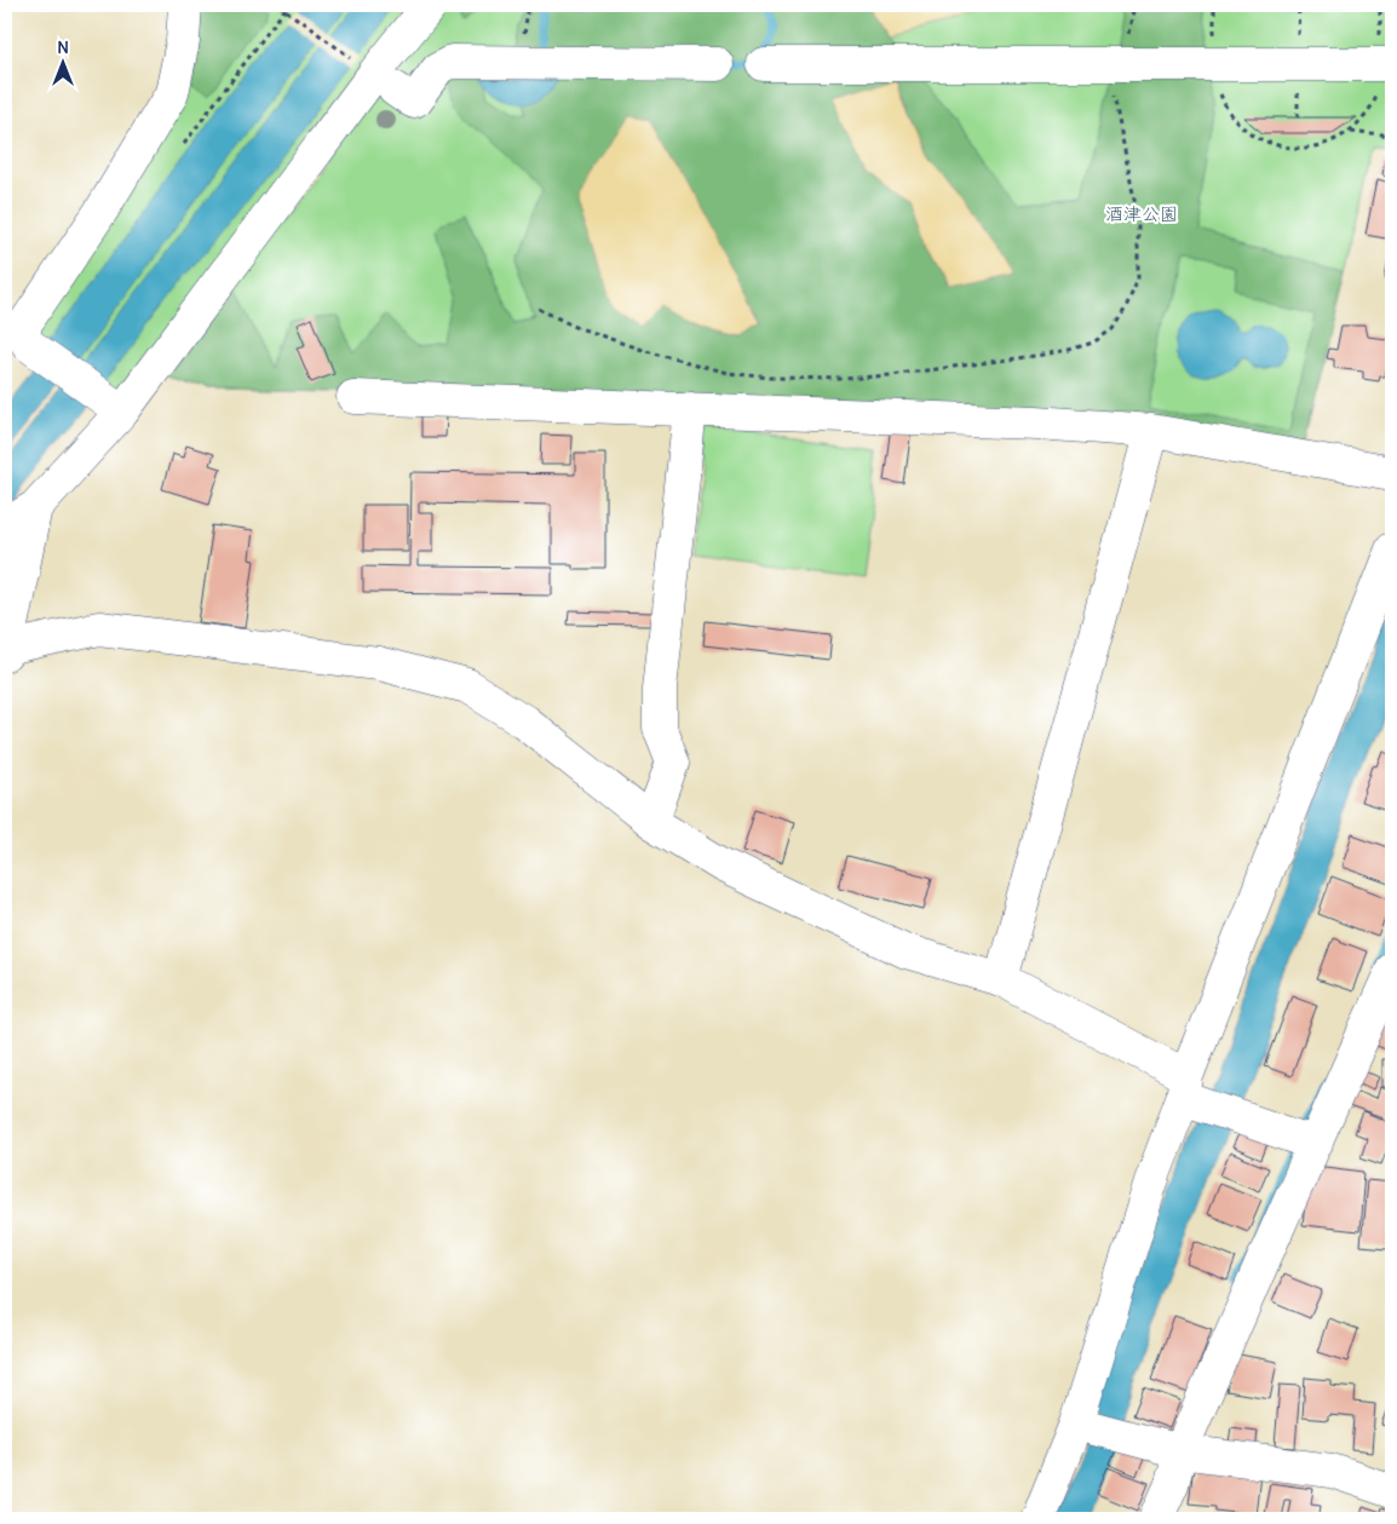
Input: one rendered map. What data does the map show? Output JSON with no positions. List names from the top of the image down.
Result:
{
  "parks": ["酒津公園"],
  "north": "top"
}
